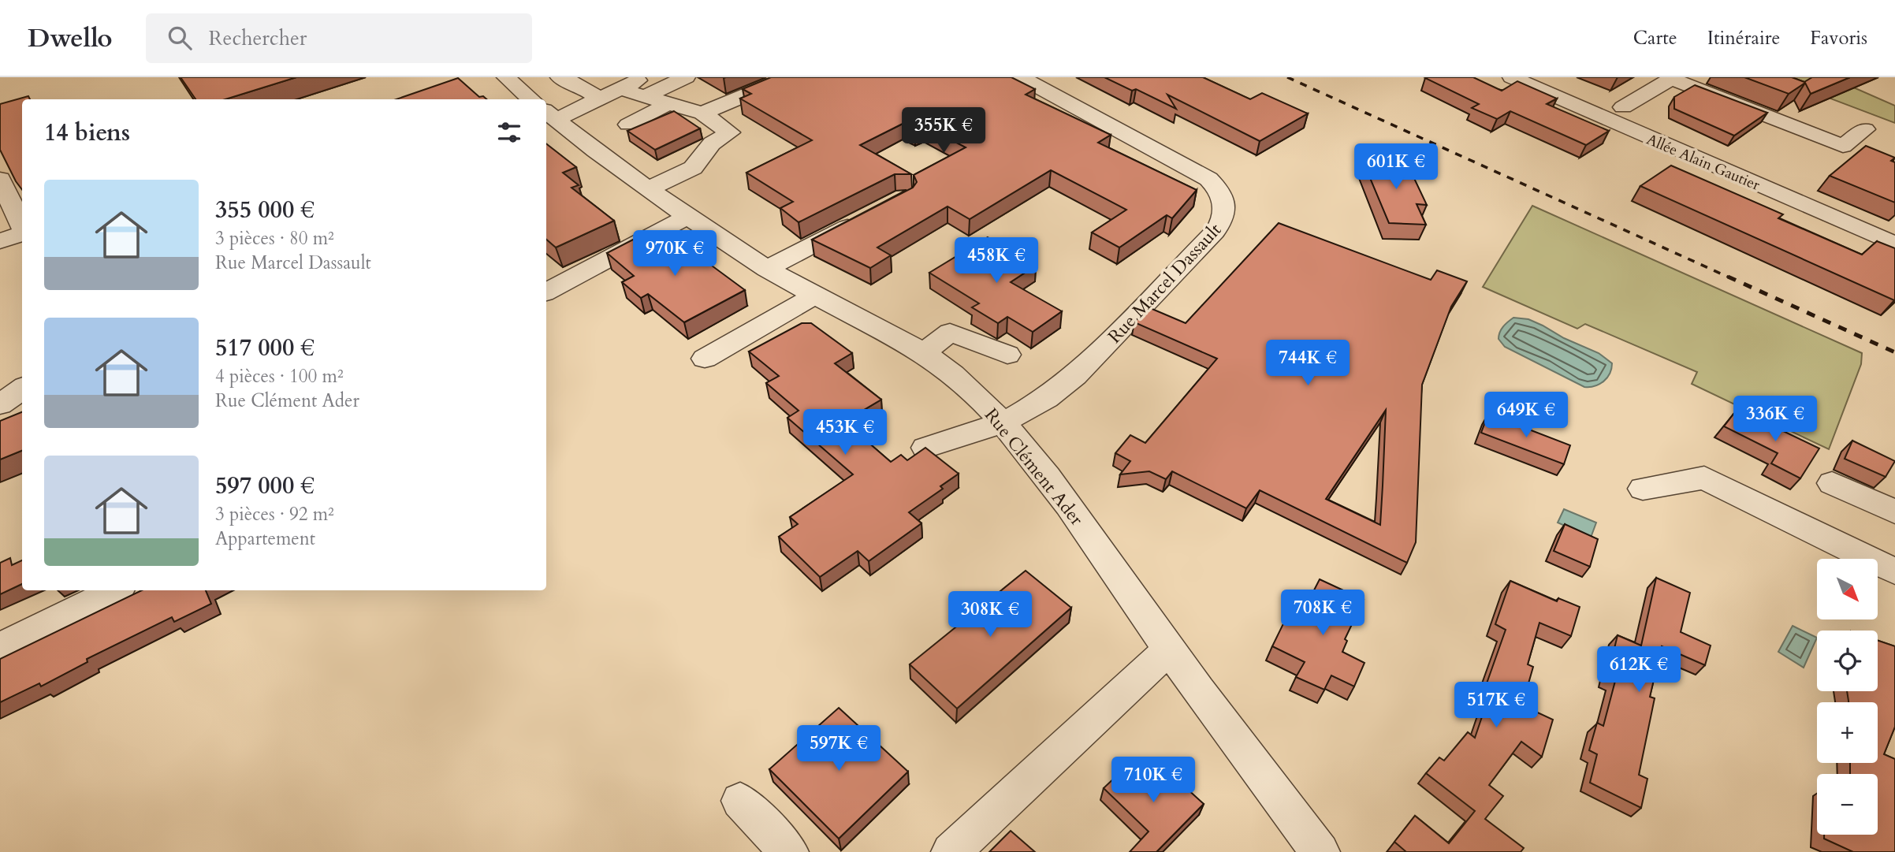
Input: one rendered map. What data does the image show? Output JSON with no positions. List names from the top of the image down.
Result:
{
  "streets": {
    "street": ["Allée Alain Gautier", "Rue Marcel Dassault", "Rue Clément Ader"]
  },
  "crossings": [
    ["Rue Marcel Dassault", "Rue Clément Ader"]
  ],
  "north": "bottom right",
  "page": {
    "header": "Dwello",
    "search": "Rechercher",
    "nav": ["Carte", "Itinéraire", "Favoris"],
    "heading": "14 biens",
    "price": [
      "355K €",
      "601K €",
      "970K €",
      "458K €",
      "744K €",
      "649K €",
      "336K €",
      "453K €",
      "708K €",
      "308K €",
      "612K €",
      "517K €",
      "597K €",
      "710K €"
    ],
    "list": [
      {
        "name": "355 000 €",
        "note": "3 pièces · 80 m² · Rue Marcel Dassault"
      },
      {
        "name": "517 000 €",
        "note": "4 pièces · 100 m² · Rue Clément Ader"
      },
      {
        "name": "597 000 €",
        "note": "3 pièces · 92 m² · Appartement"
      }
    ],
    "map_buttons": ["+", "−"]
  }
}
